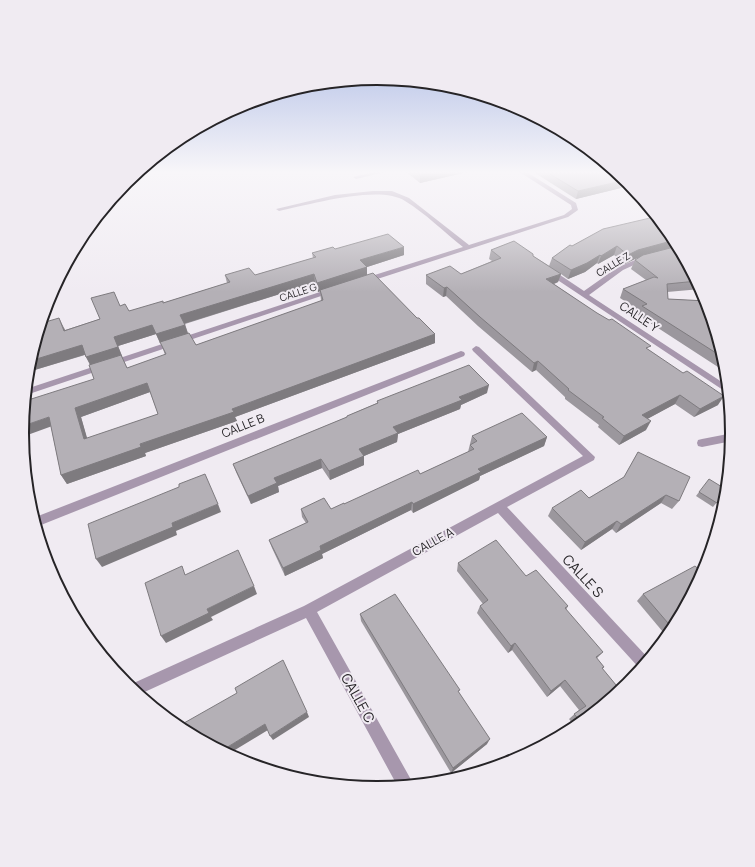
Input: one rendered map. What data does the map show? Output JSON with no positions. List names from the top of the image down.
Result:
{
  "streets": {
    "street": [
      "CALLE Z",
      "CALLE G",
      "CALLE Y",
      "CALLE B",
      "CALLE A",
      "CALLE S",
      "CALLE C"
    ]
  },
  "crossings": [
    ["CALLE Z", "CALLE Y"],
    ["CALLE A", "CALLE S"],
    ["CALLE A", "CALLE C"]
  ]
}
